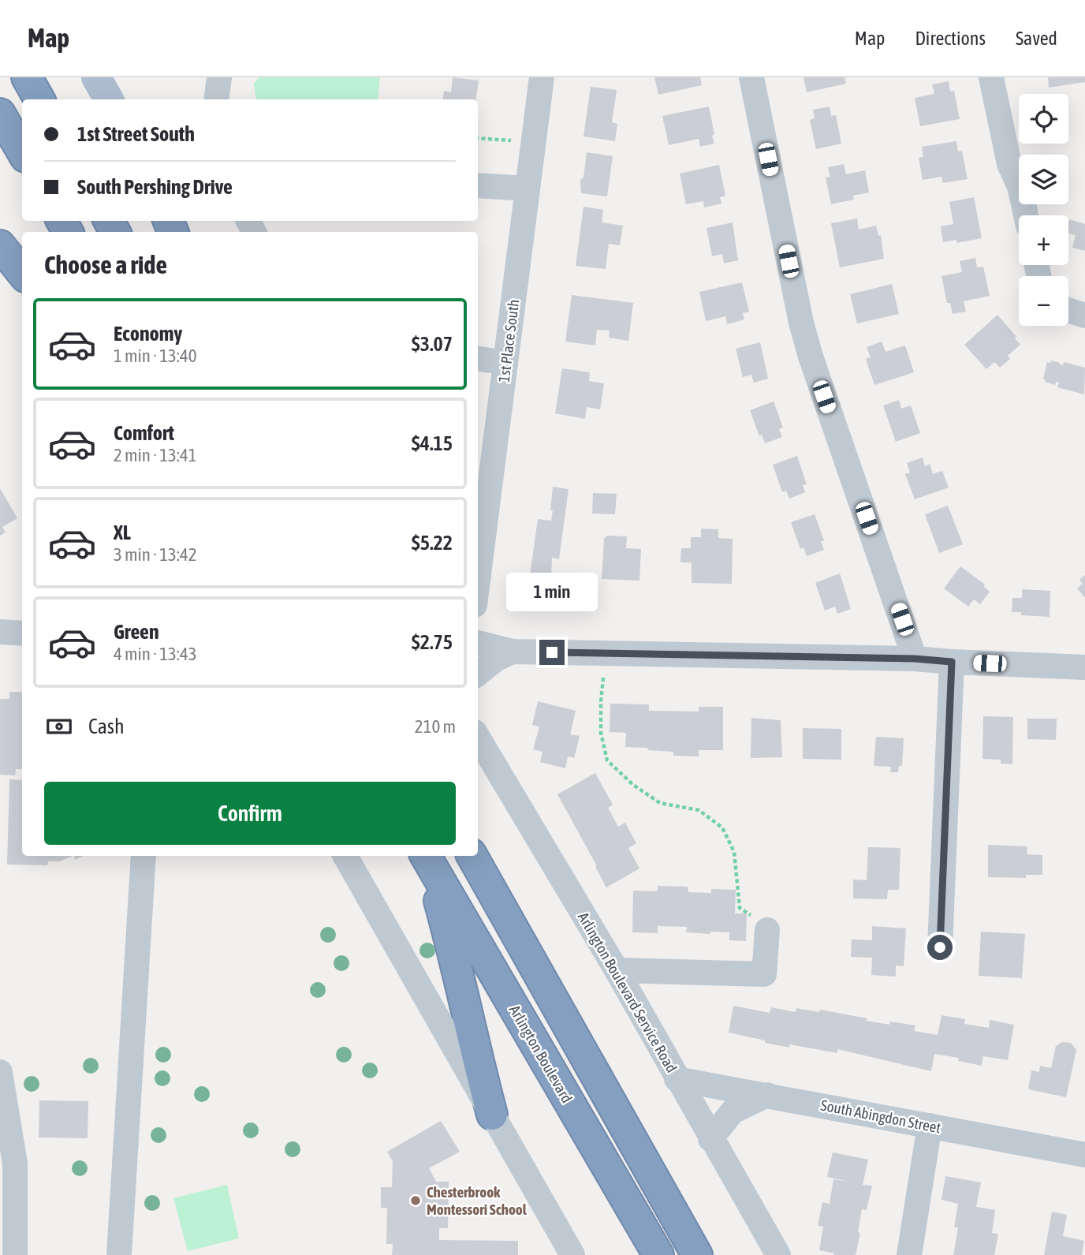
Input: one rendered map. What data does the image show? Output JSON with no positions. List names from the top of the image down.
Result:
{
  "streets": {
    "highway": ["Arlington Boulevard"],
    "street": ["1st Place South", "Arlington Boulevard Service Road", "South Abingdon Street"]
  },
  "crossings": [
    ["Arlington Boulevard Service Road", "South Abingdon Street"]
  ],
  "places": ["Chesterbrook Montessori School"],
  "page": {
    "header": "Map",
    "nav": ["Map", "Directions", "Saved"],
    "map_buttons": ["+", "−"],
    "banner": ["1st Street South", "South Pershing Drive"],
    "heading": "Choose a ride",
    "list": [
      {
        "name": "Economy",
        "note": "1 min · 13:40",
        "value": "$3.07"
      },
      {
        "name": "Comfort",
        "note": "2 min · 13:41",
        "value": "$4.15"
      },
      {
        "name": "XL",
        "note": "3 min · 13:42",
        "value": "$5.22"
      },
      {
        "name": "Green",
        "note": "4 min · 13:43",
        "value": "$2.75"
      }
    ],
    "bubble": "1 min",
    "pay": ["Cash", "210 m"],
    "buttons": "Confirm"
  }
}
